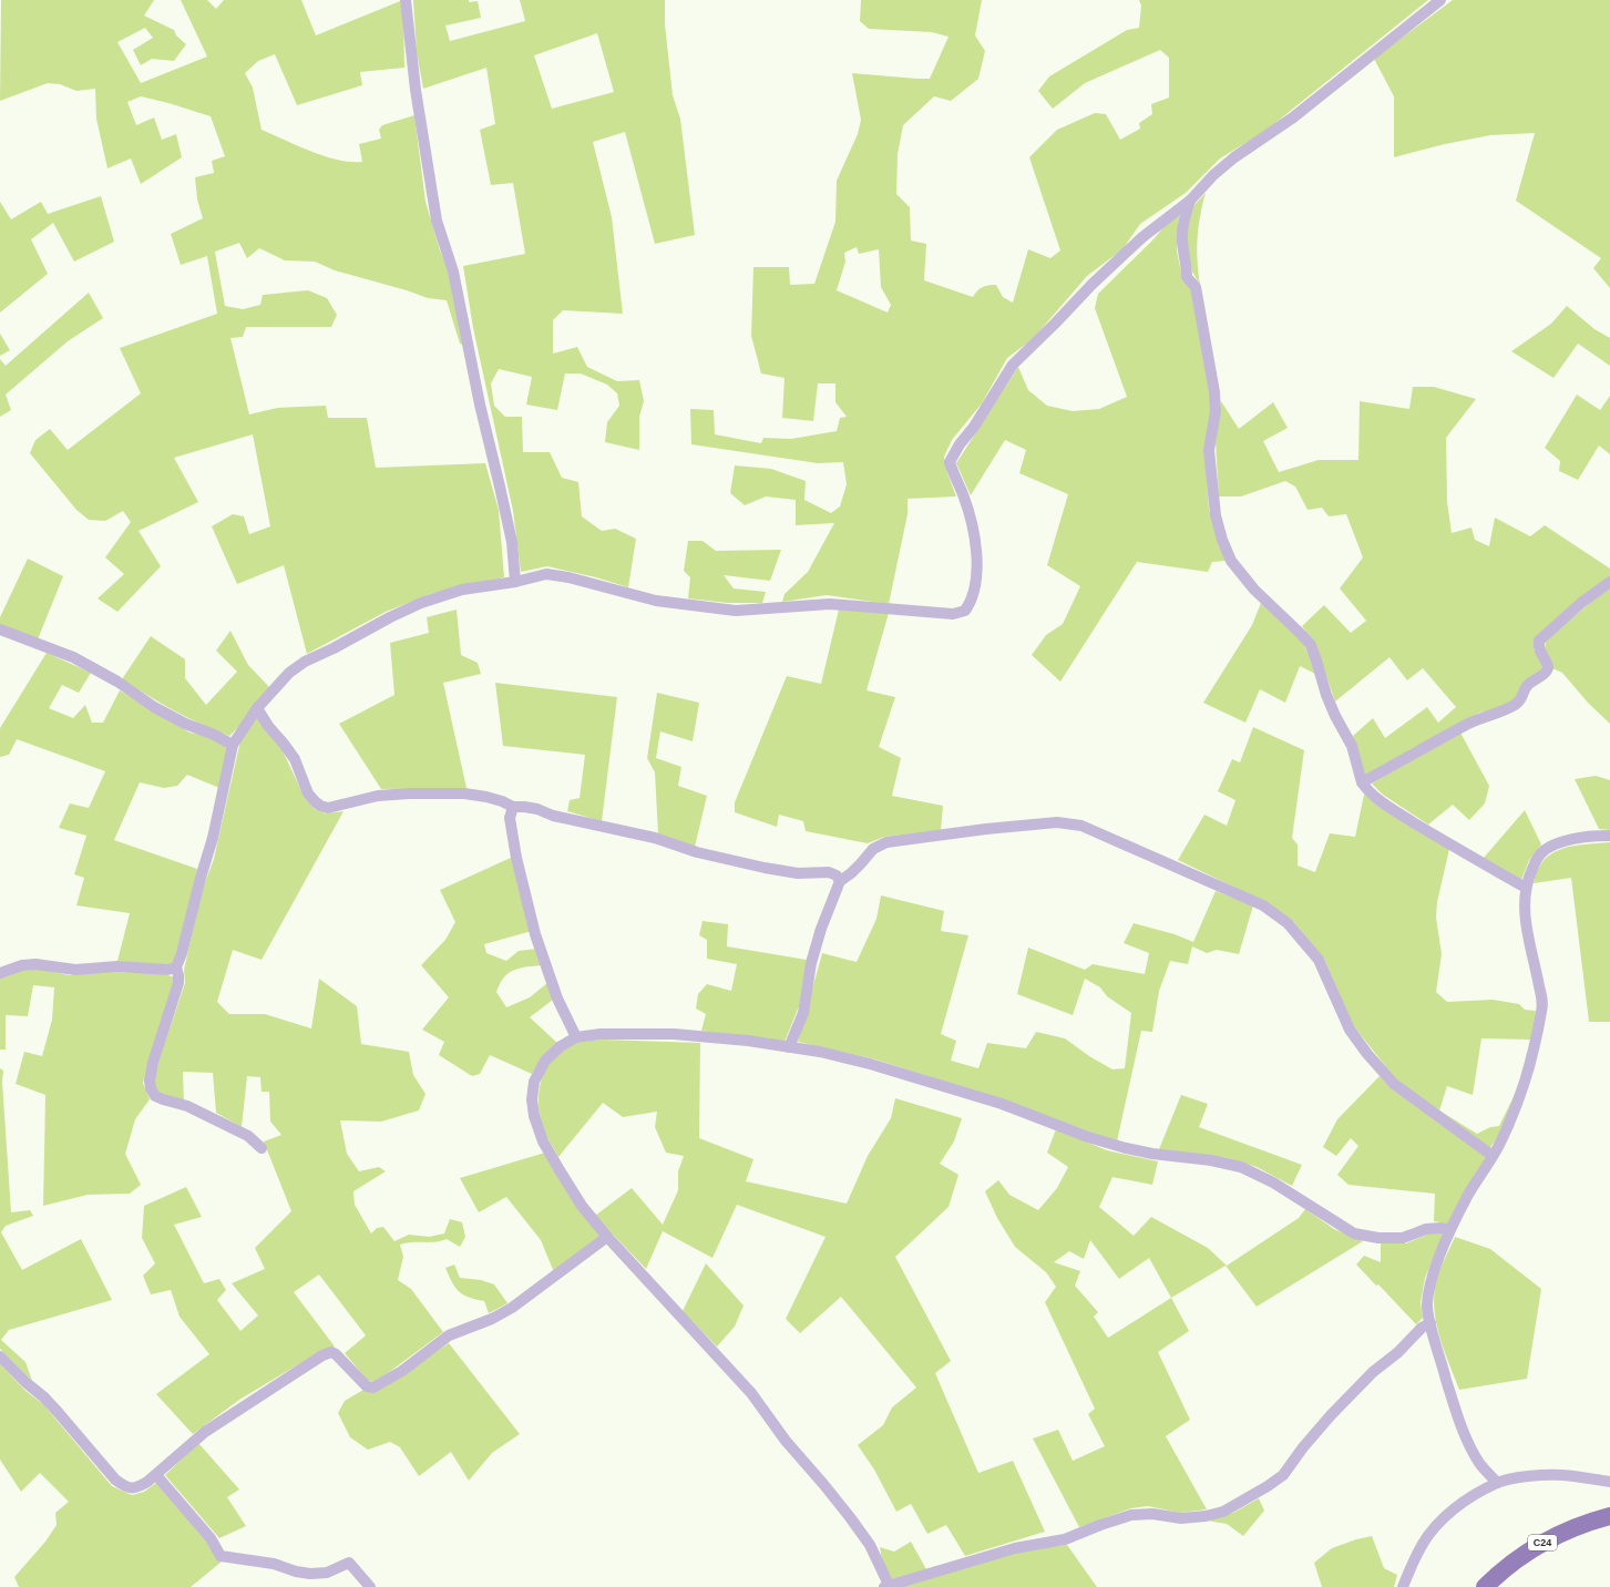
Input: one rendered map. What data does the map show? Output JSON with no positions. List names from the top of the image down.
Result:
{
  "streets": {
    "main road": ["C24"]
  }
}
